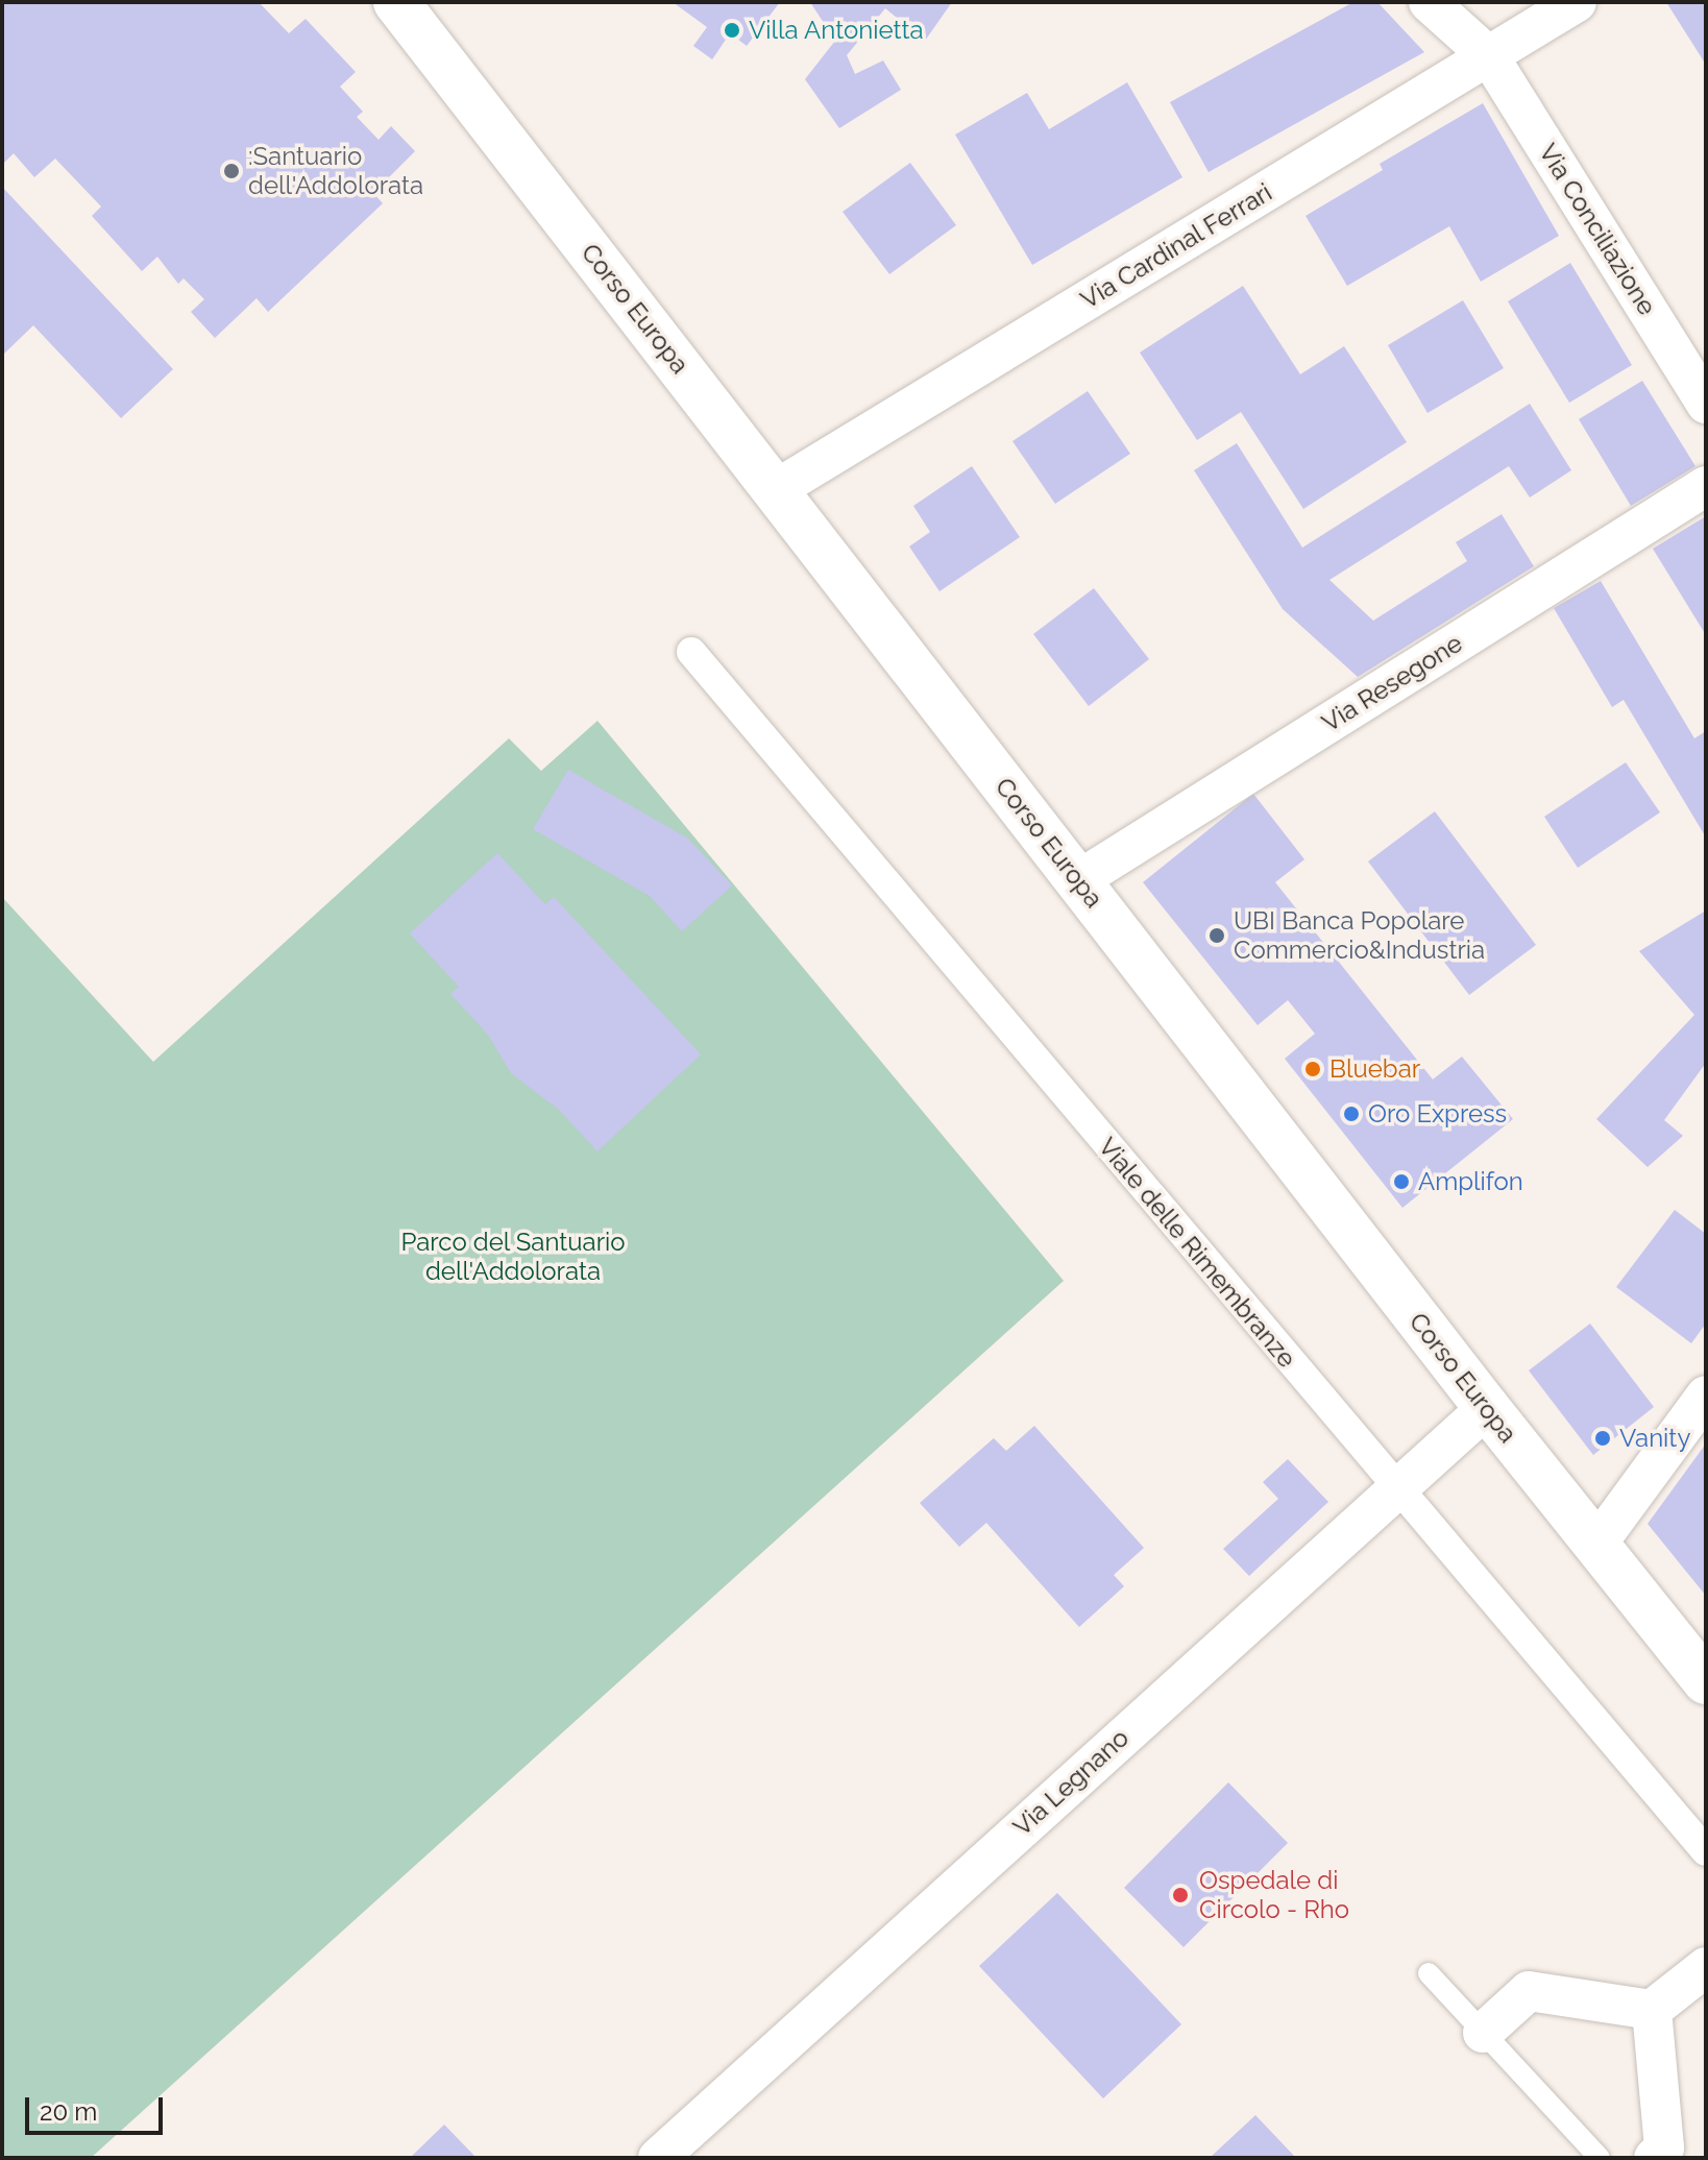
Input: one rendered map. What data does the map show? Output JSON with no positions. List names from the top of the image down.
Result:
{
  "streets": {
    "main road": ["Corso Europa"],
    "street": [
      "Via Conciliazione",
      "Via Cardinal Ferrari",
      "Via Resegone",
      "Viale delle Rimembranze",
      "Via Legnano"
    ]
  },
  "crossings": [
    ["Via Conciliazione", "Via Cardinal Ferrari"],
    ["Via Cardinal Ferrari", "Corso Europa"],
    ["Corso Europa", "Via Resegone"],
    ["Corso Europa", "Via Legnano"],
    ["Viale delle Rimembranze", "Via Legnano"]
  ],
  "parks": ["Parco del Santuario dell'Addolorata"],
  "places": [
    "Villa Antonietta",
    ":Santuario dell'Addolorata",
    "UBI Banca Popolare Commercio&Industria",
    "Bluebar",
    "Oro Express",
    "Amplifon",
    "Vanity",
    "Ospedale di Circolo - Rho"
  ],
  "scale_bar": "20 m"
}
